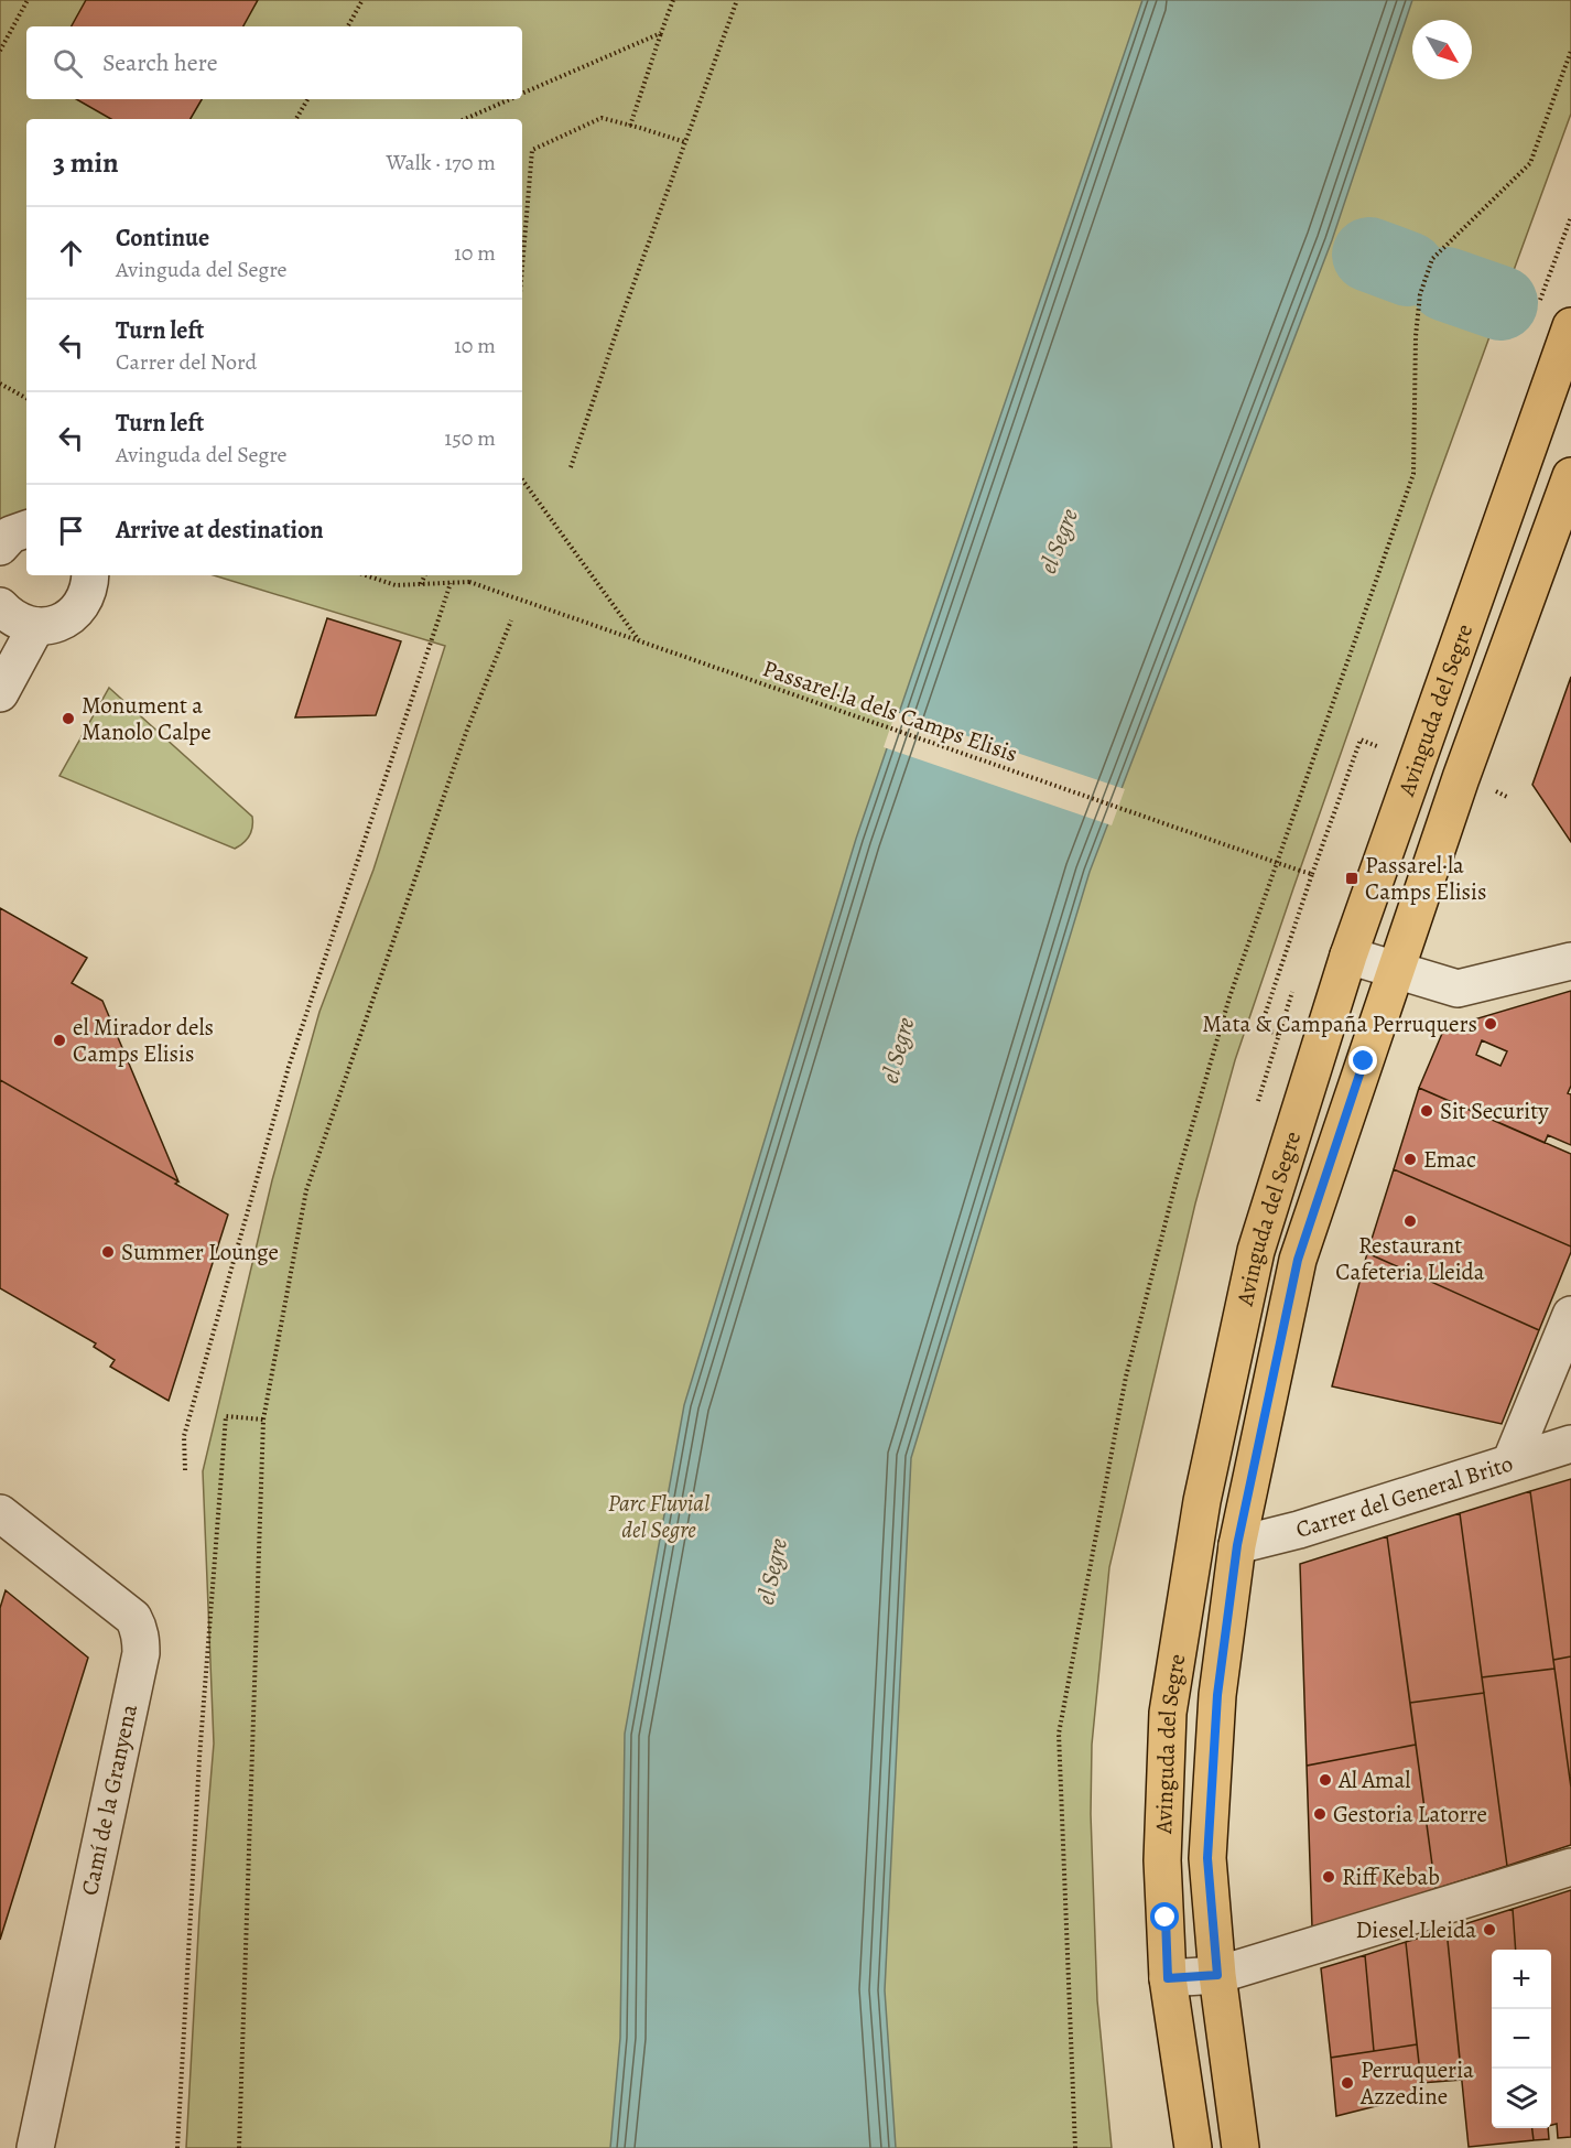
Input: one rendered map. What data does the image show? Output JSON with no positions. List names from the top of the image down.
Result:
{
  "streets": {
    "main road": ["Avinguda del Segre"],
    "street": ["Carrer del General Brito", "Camí de la Granyena"],
    "path": ["Passarel·la dels Camps Elisis"]
  },
  "crossings": [
    ["Avinguda del Segre", "Carrer del General Brito"]
  ],
  "water": ["el Segre"],
  "parks": ["Parc Fluvial del Segre"],
  "places": {
    "other": [
      "Monument a Manolo Calpe",
      "Mata & Campaña Perruquers",
      "el Mirador dels Camps Elisis",
      "Sit Security",
      "Emac",
      "Restaurant Cafeteria Lleida",
      "Summer Lounge",
      "Al Amal",
      "Gestoria Latorre",
      "Riff Kebab",
      "Diesel Lleida",
      "Perruqueria Azzedine"
    ],
    "transit": ["Passarel·la Camps Elisis"]
  },
  "north": "bottom right",
  "page": {
    "search": "Search here",
    "heading": ["3 min", "Walk · 170 m"],
    "list": [
      ["Continue", "Avinguda del Segre", "10 m"],
      ["Turn left", "Carrer del Nord", "10 m"],
      ["Turn left", "Avinguda del Segre", "150 m"],
      "Arrive at destination"
    ],
    "map_buttons": ["+", "−"]
  }
}
